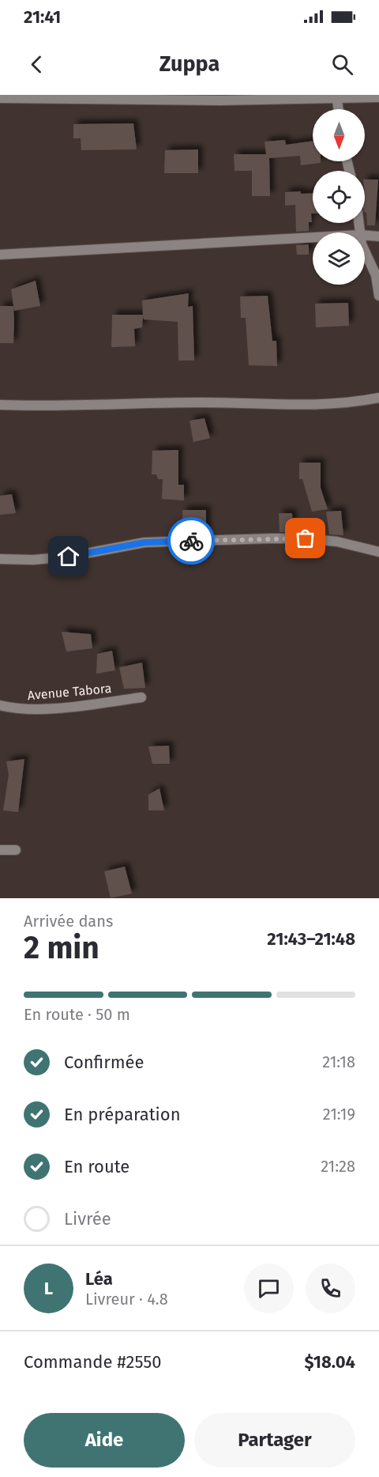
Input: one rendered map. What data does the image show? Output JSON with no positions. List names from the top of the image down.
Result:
{
  "streets": {
    "street": ["Avenue Tabora"]
  },
  "north": "bottom",
  "page": {
    "status": "21:41",
    "header": "Zuppa",
    "heading": ["2 min", "Arrivée dans", "21:43–21:48"],
    "panel": [
      "Léa",
      "Livreur · 4.8",
      "Commande #2550",
      "$18.04"
    ],
    "bar": "En route · 50 m",
    "list": [
      ["Confirmée", "21:18"],
      ["En préparation", "21:19"],
      ["En route", "21:28"],
      "Livrée"
    ],
    "round": "L",
    "buttons": ["Aide", "Partager"]
  }
}
